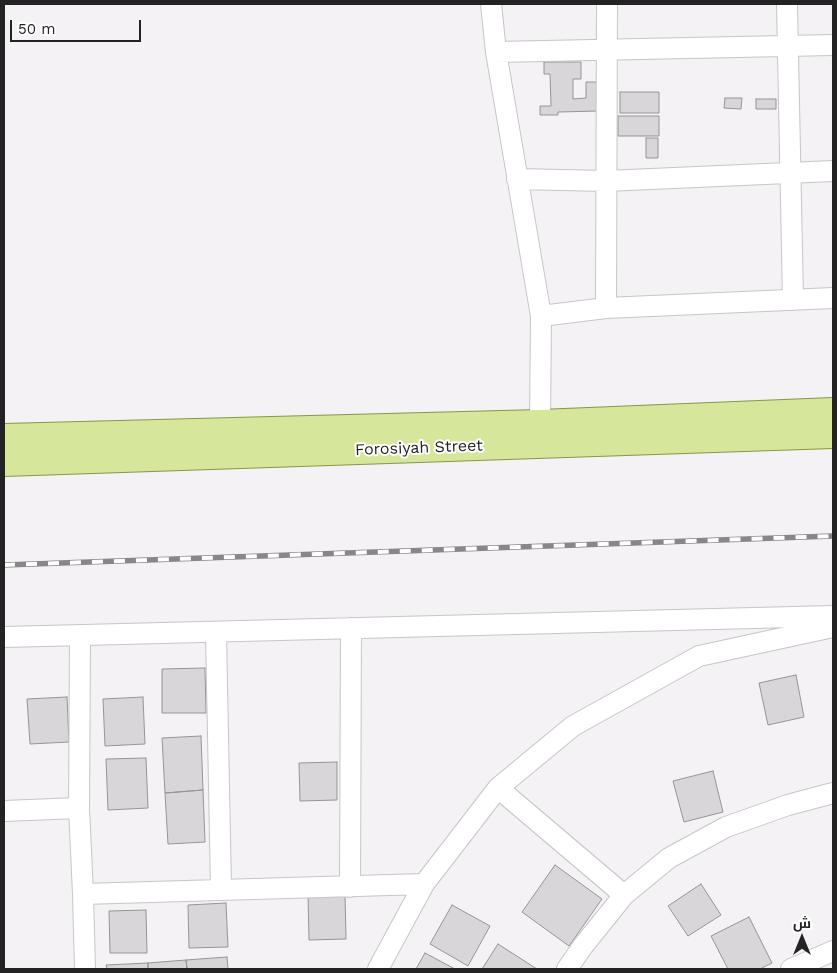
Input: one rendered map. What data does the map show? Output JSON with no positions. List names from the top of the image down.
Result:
{
  "streets": {
    "main road": ["Forosiyah Street"]
  },
  "scale_bar": "50 m",
  "north": "top"
}
